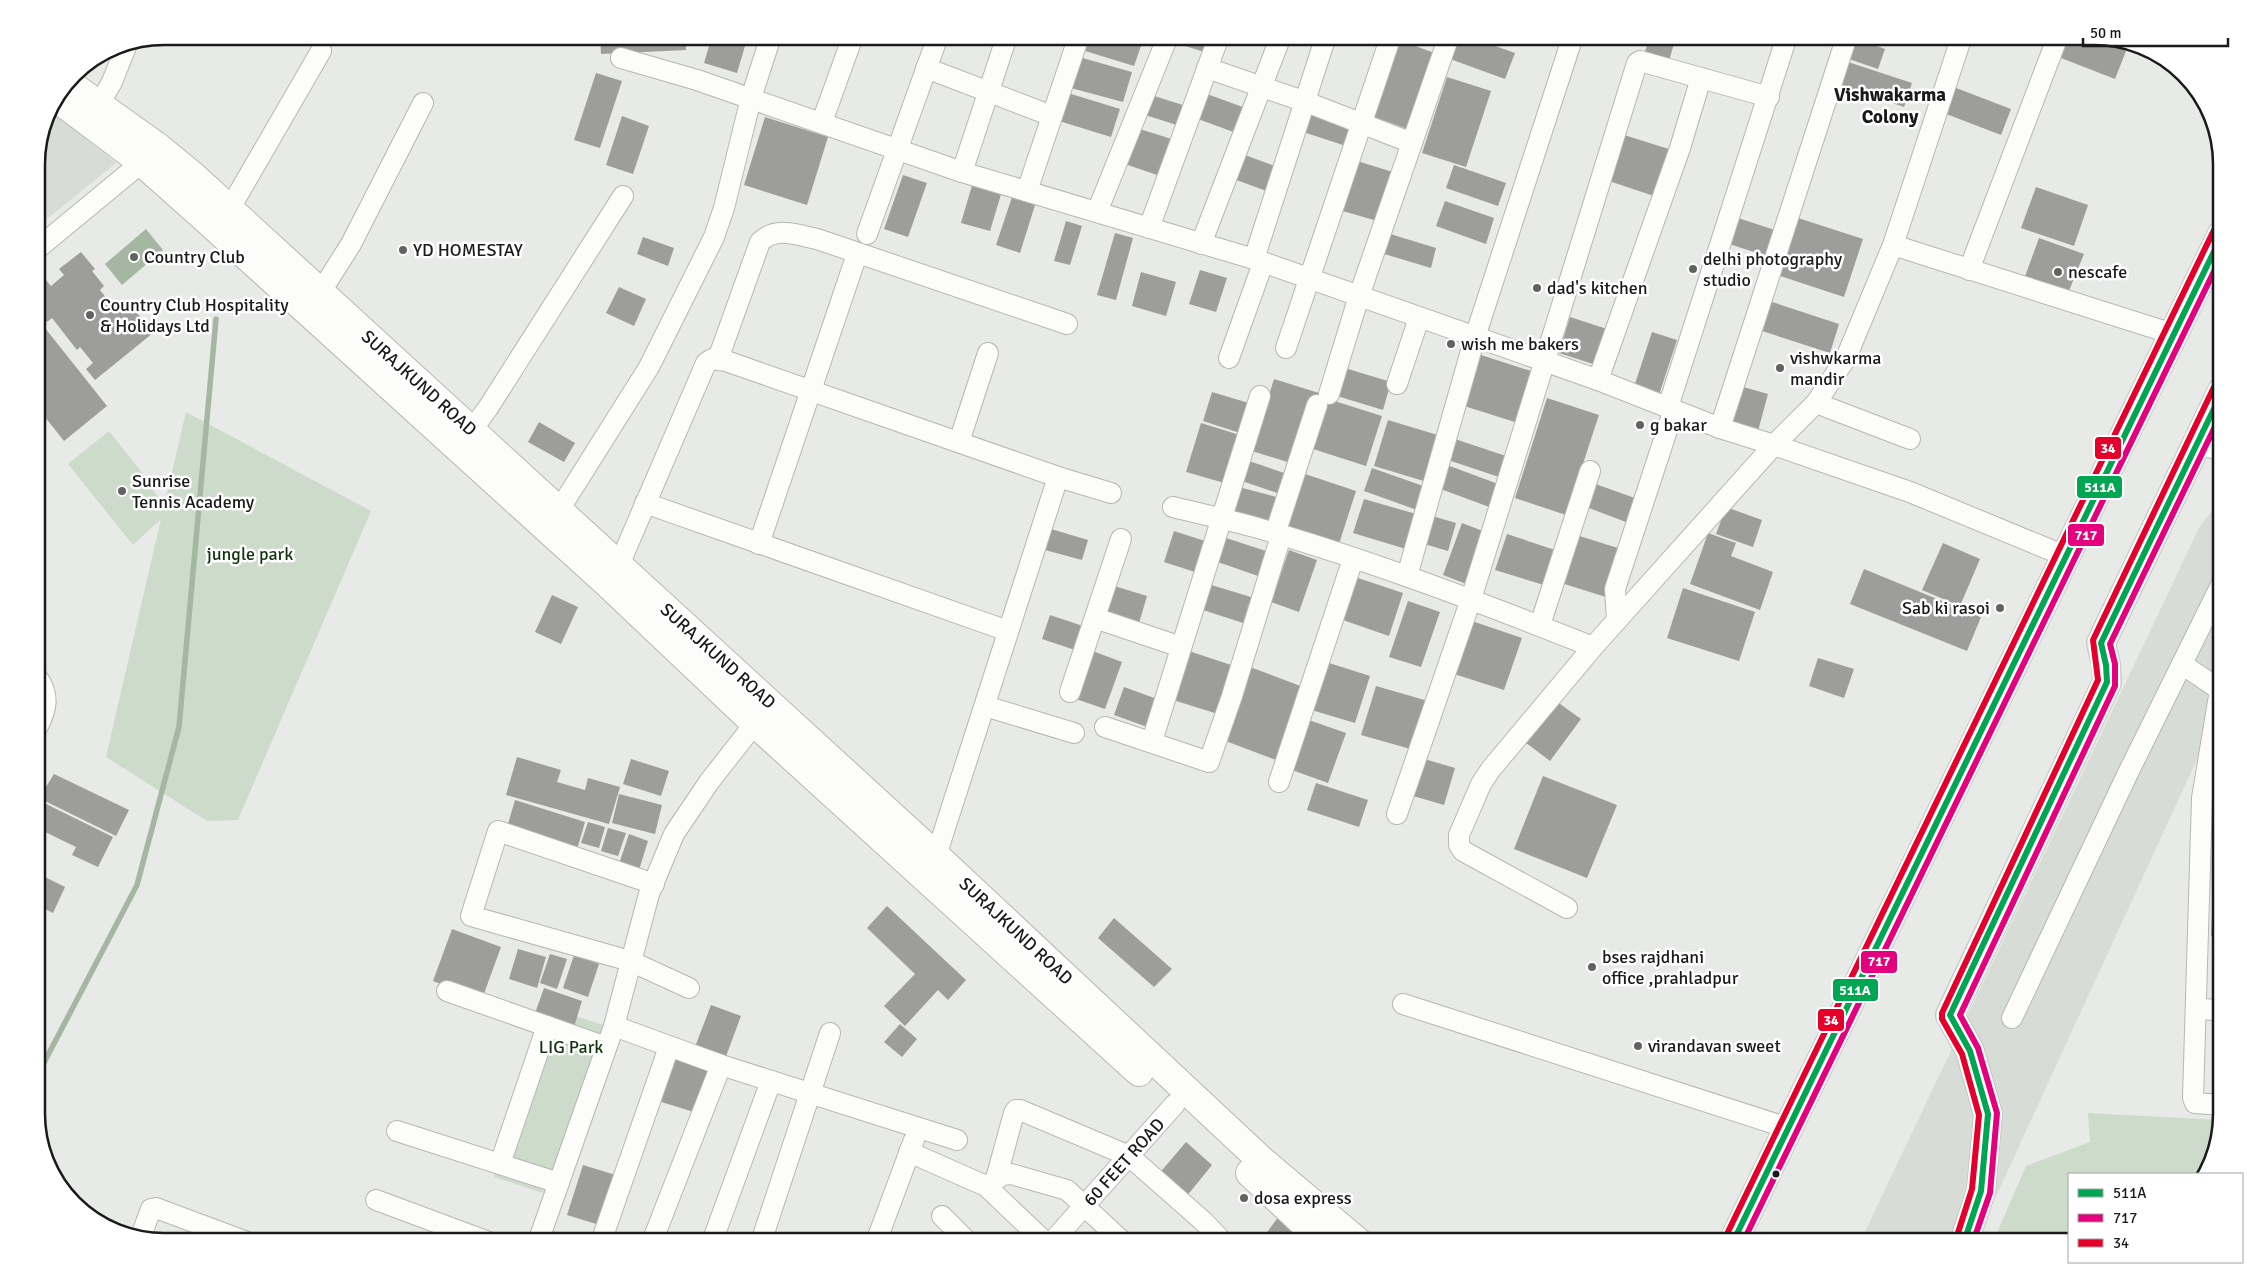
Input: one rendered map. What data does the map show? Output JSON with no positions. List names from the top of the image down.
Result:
{
  "streets": {
    "main road": ["SURAJKUND ROAD"],
    "street": ["60 FEET ROAD"]
  },
  "crossings": [
    ["SURAJKUND ROAD", "60 FEET ROAD"]
  ],
  "districts": ["Vishwakarma Colony"],
  "parks": ["jungle park", "LIG Park"],
  "places": [
    "YD HOMESTAY",
    "Country Club",
    "delhi photography studio",
    "nescafe",
    "dad's kitchen",
    "Country Club Hospitality & Holidays Ltd",
    "wish me bakers",
    "vishwkarma mandir",
    "g bakar",
    "Sunrise Tennis Academy",
    "Sab ki rasoi",
    "bses rajdhani office ,prahladpur",
    "virandavan sweet",
    "dosa express"
  ],
  "lines": ["transit line 34", "transit line 511A", "transit line 717"],
  "legend": ["511A", "717", "34"],
  "scale_bar": "50 m"
}
